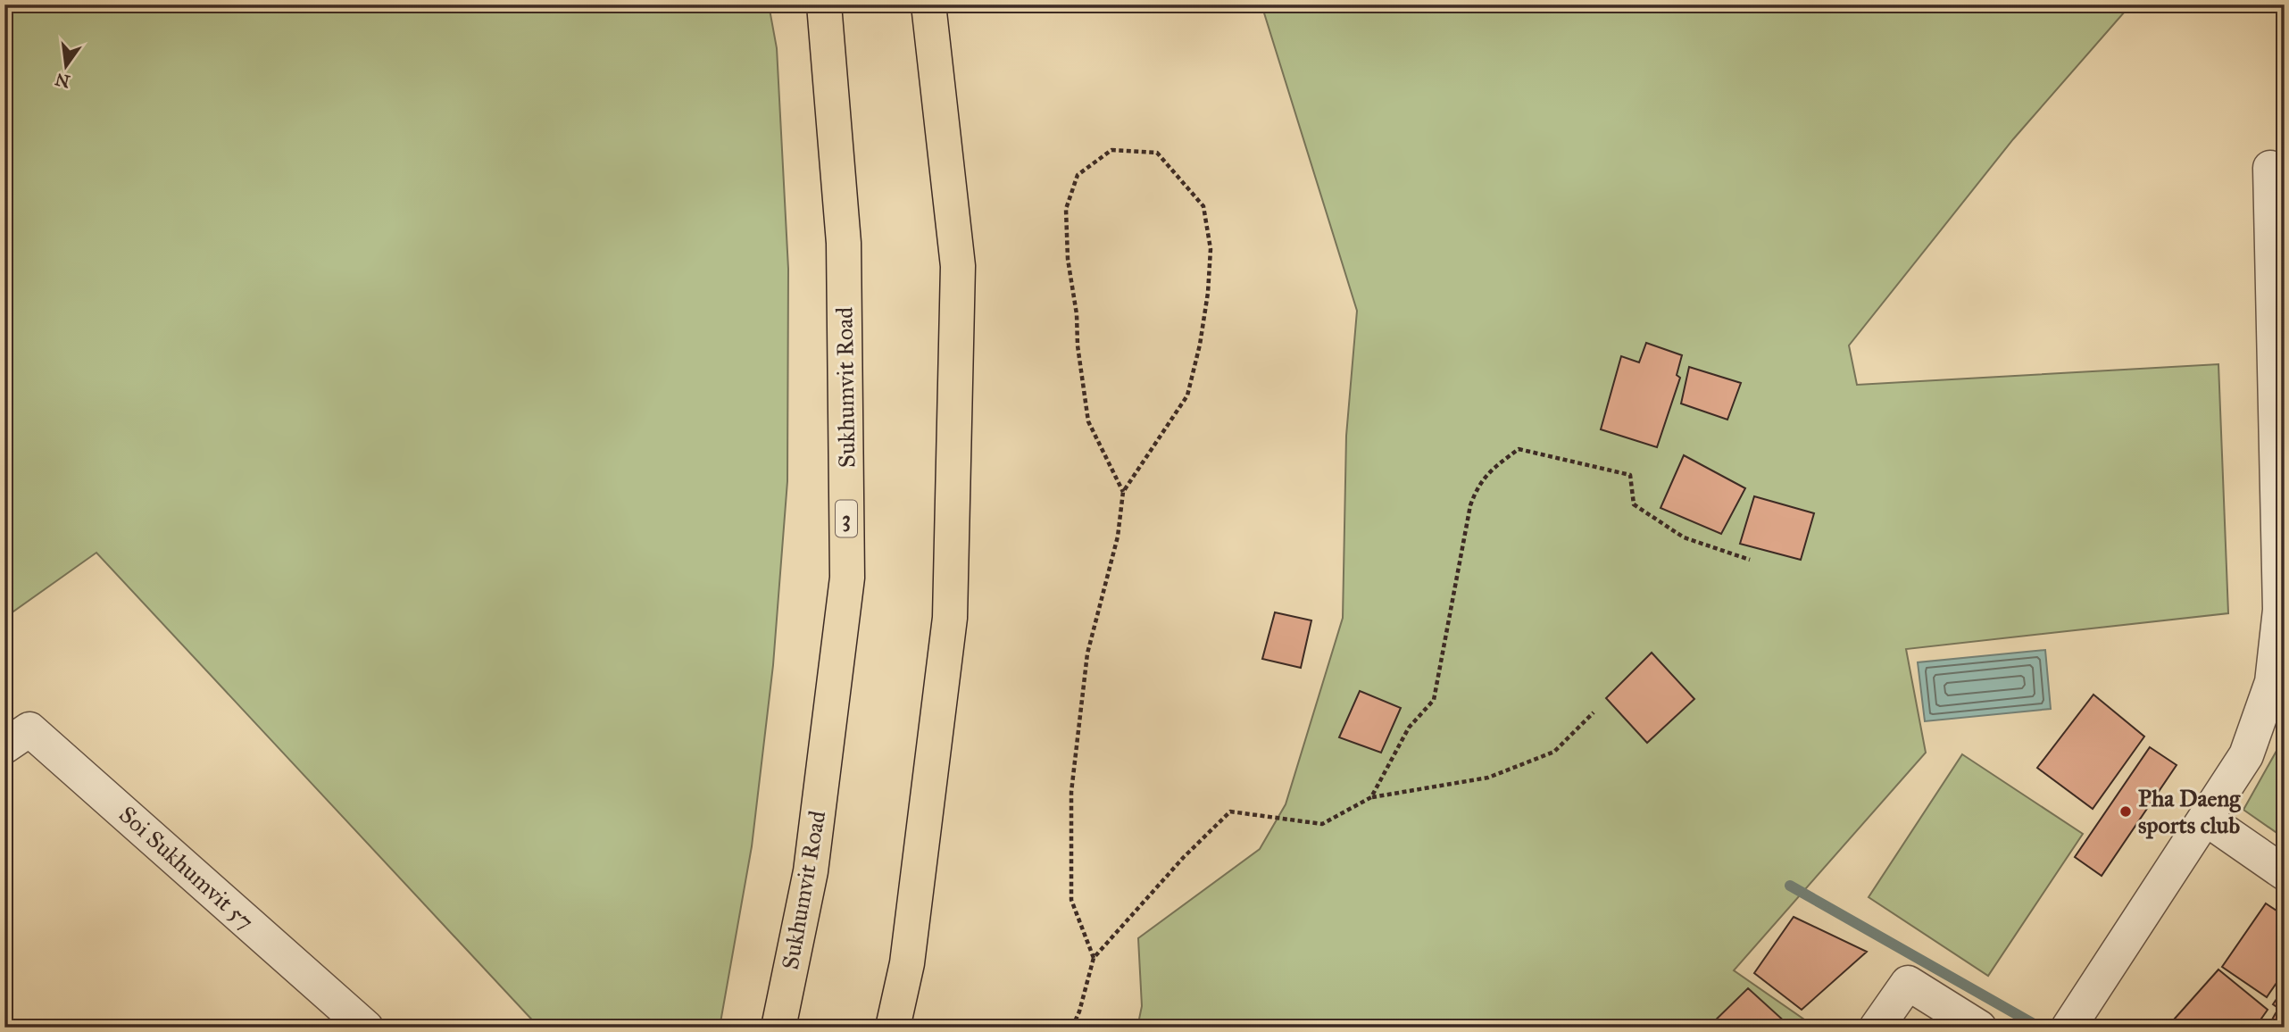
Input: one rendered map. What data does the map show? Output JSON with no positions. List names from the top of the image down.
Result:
{
  "streets": {
    "highway": ["Sukhumvit Road", "3"],
    "street": ["Soi Sukhumvit 57"]
  },
  "places": ["Pha Daeng sports club"],
  "north": "bottom"
}
